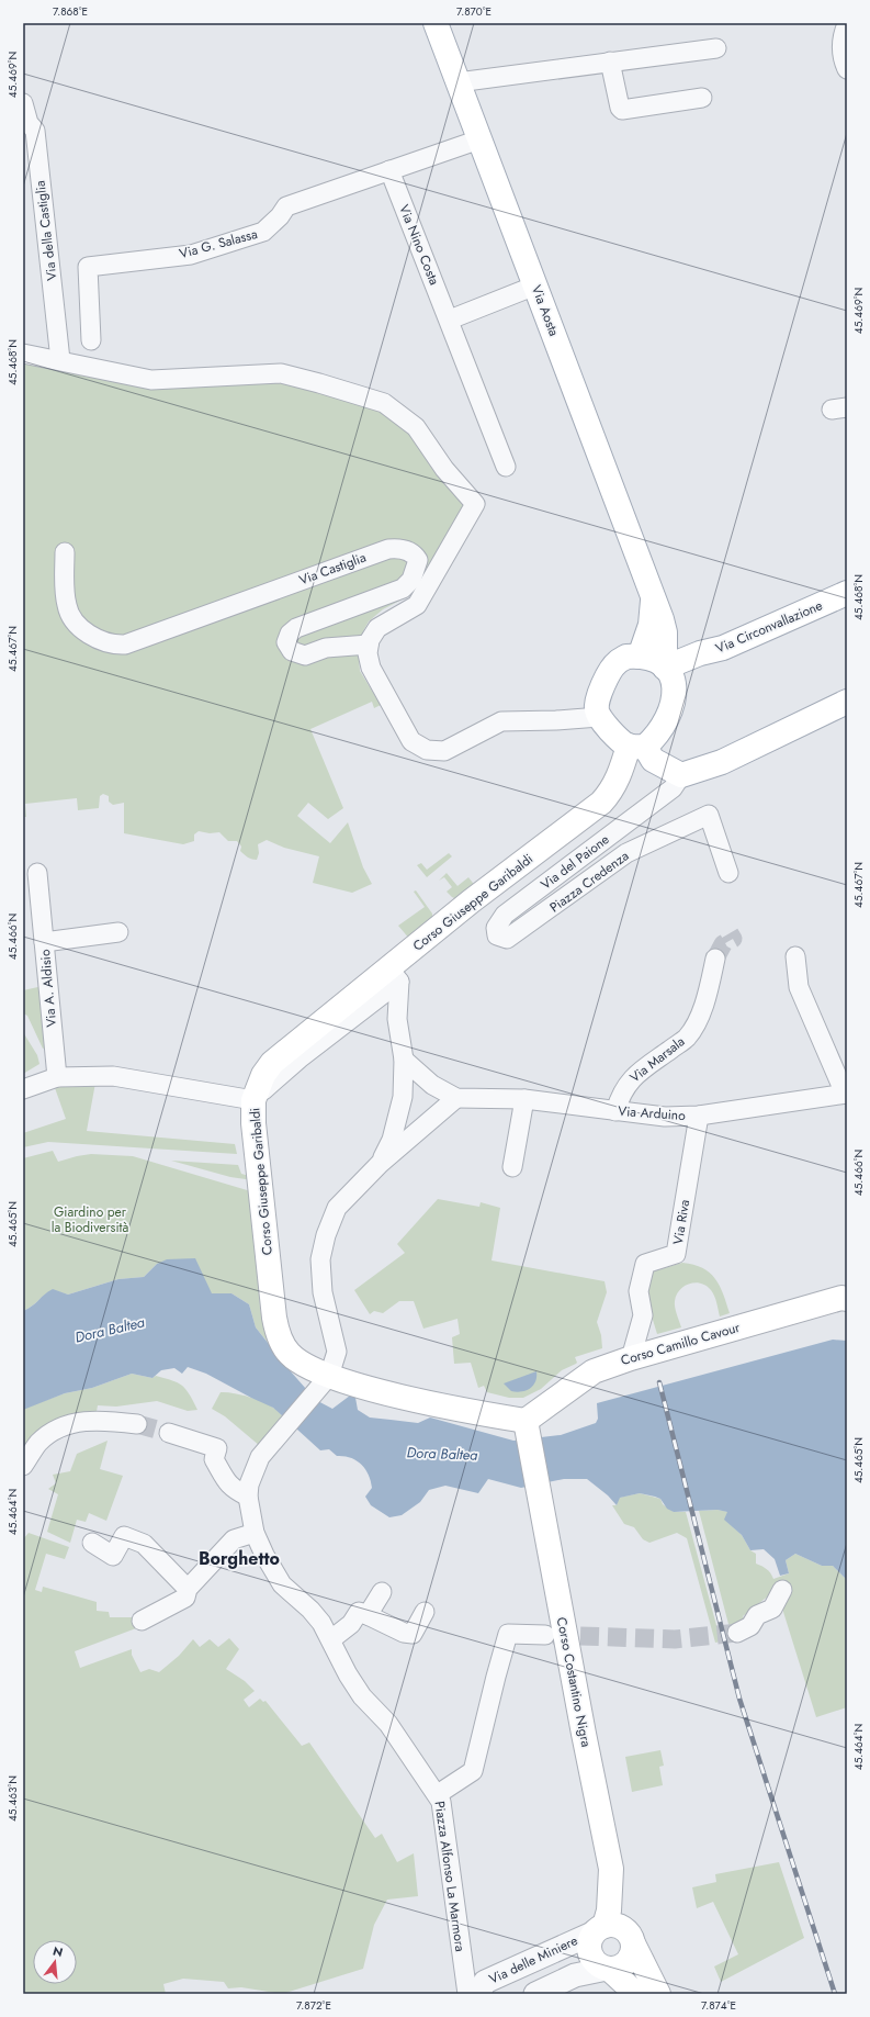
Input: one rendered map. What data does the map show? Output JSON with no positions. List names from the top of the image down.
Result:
{
  "streets": {
    "main road": [
      "Via Aosta",
      "Via Circonvallazione",
      "Corso Giuseppe Garibaldi",
      "Corso Camillo Cavour",
      "Corso Costantino Nigra"
    ],
    "street": [
      "Via della Castiglia",
      "Via G. Salassa",
      "Via Nino Costa",
      "Via Castiglia",
      "Via del Paione",
      "Piazza Credenza",
      "Via A. Aldisio",
      "Via Marsala",
      "Via Arduino",
      "Via Riva",
      "Piazza Alfonso La Marmora",
      "Via delle Miniere"
    ]
  },
  "crossings": [
    ["Via G. Salassa", "Via Nino Costa"],
    ["Via G. Salassa", "Via Aosta"],
    ["Via Aosta", "Via Circonvallazione"],
    ["Via Aosta", "Corso Giuseppe Garibaldi"],
    ["Via Circonvallazione", "Corso Giuseppe Garibaldi"],
    ["Via del Paione", "Piazza Credenza"],
    ["Corso Giuseppe Garibaldi", "Corso Camillo Cavour"],
    ["Corso Giuseppe Garibaldi", "Corso Costantino Nigra"],
    ["Via Marsala", "Via Arduino"],
    ["Via Arduino", "Via Riva"],
    ["Via Riva", "Corso Camillo Cavour"],
    ["Corso Camillo Cavour", "Corso Costantino Nigra"],
    ["Corso Costantino Nigra", "Via delle Miniere"]
  ],
  "districts": ["Borghetto"],
  "water": ["Dora Baltea"],
  "parks": ["Giardino per la Biodiversità"],
  "north": "top",
  "coordinates": [
    "7.868°E",
    "7.870°E",
    "45.469°N",
    "45.468°N",
    "45.467°N",
    "45.466°N",
    "45.465°N",
    "45.464°N",
    "45.463°N",
    "7.872°E",
    "7.874°E"
  ]
}
